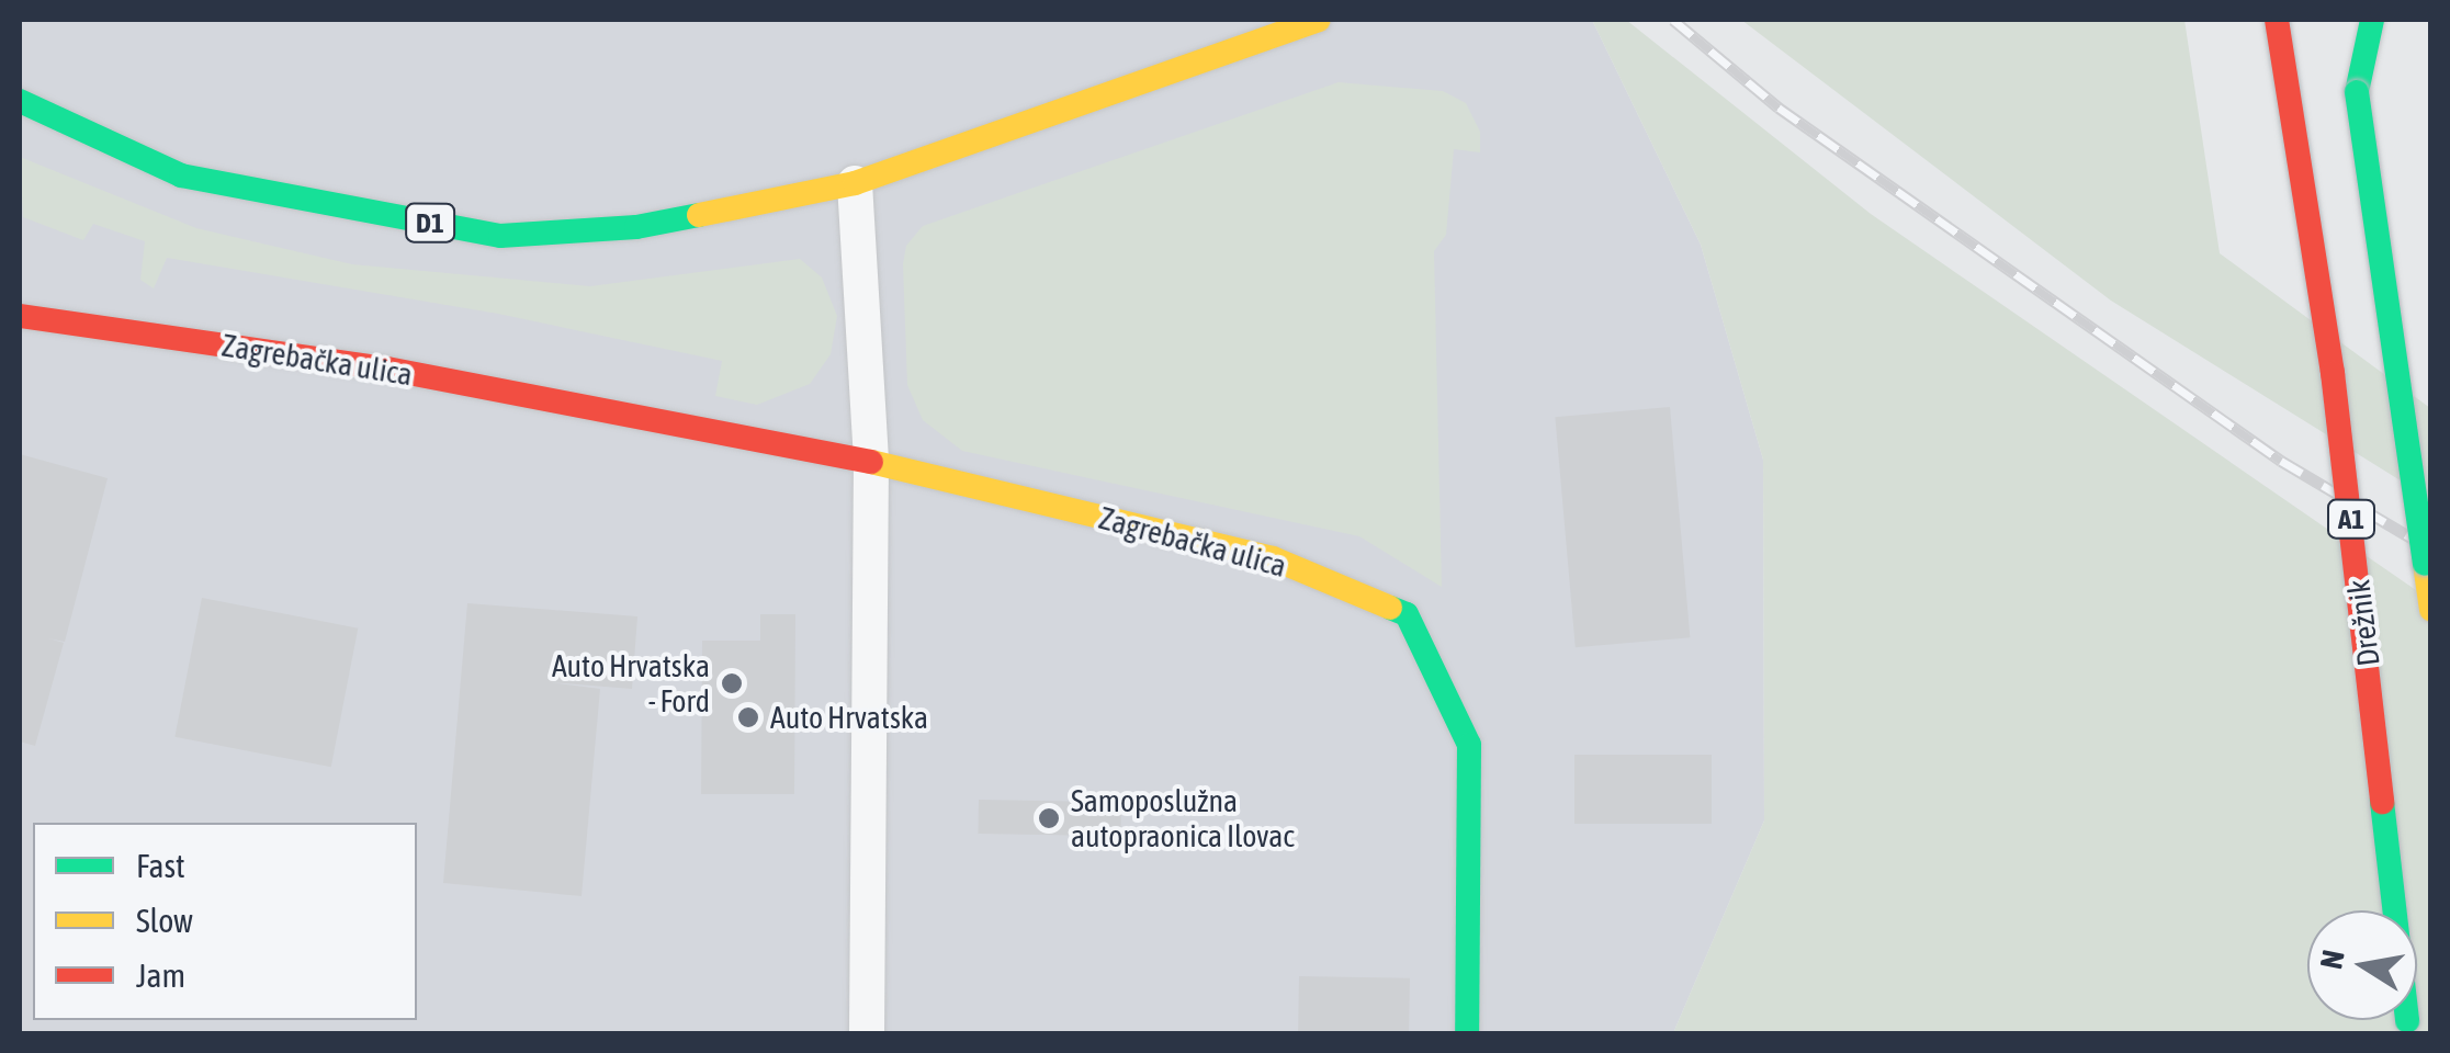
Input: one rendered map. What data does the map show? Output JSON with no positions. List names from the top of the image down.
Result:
{
  "streets": {
    "main road": [
      "D1",
      "Zagrebačka ulica",
      "A1",
      "Drežnik"
    ]
  },
  "places": ["Auto Hrvatska - Ford", "Auto Hrvatska", "Samoposlužna autopraonica Ilovac"],
  "legend": ["Fast", "Slow", "Jam"],
  "north": "left"
}
